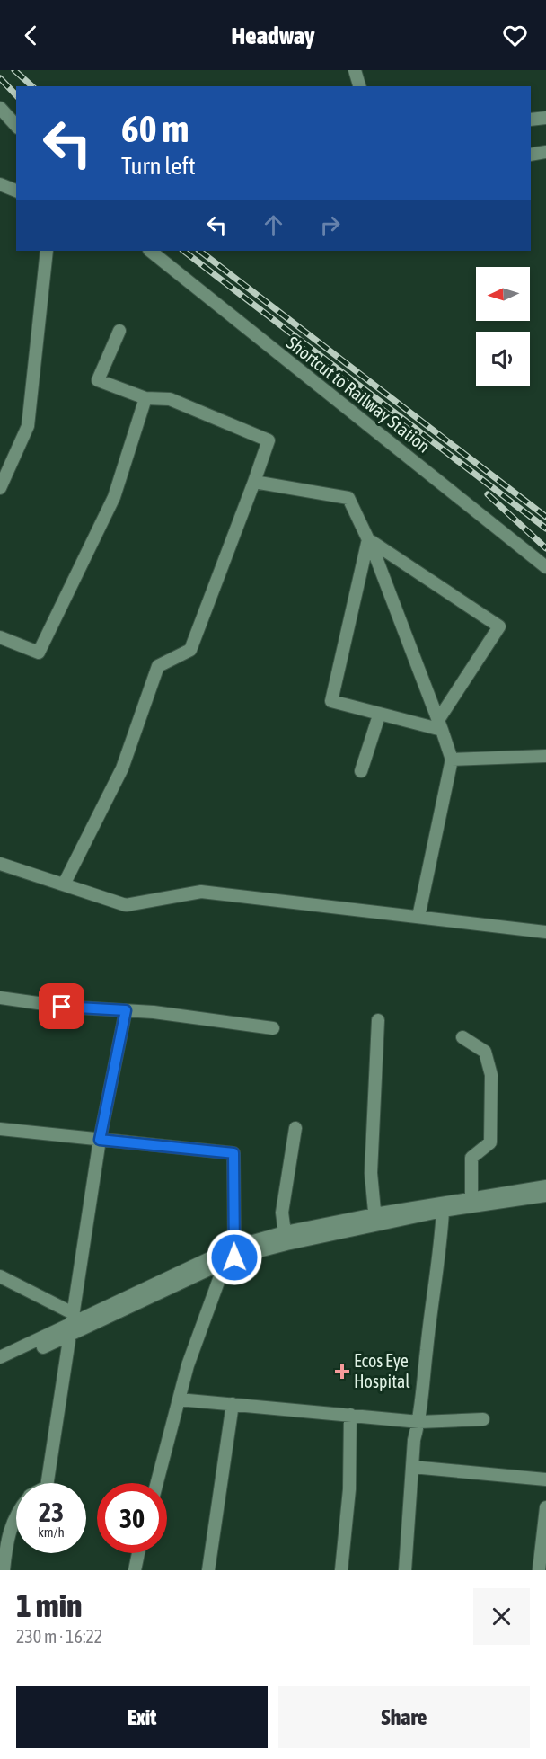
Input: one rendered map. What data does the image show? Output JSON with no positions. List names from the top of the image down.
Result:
{
  "streets": {
    "street": ["Shortcut to Railway Station"]
  },
  "places": {
    "health": ["Ecos Eye Hospital"]
  },
  "north": "left",
  "page": {
    "header": "Headway",
    "turn": ["60 m", "Turn left"],
    "speed": "23 km/h",
    "limit": "30",
    "heading": ["1 min", "230 m · 16:22"],
    "buttons": ["Exit", "Share"]
  }
}
